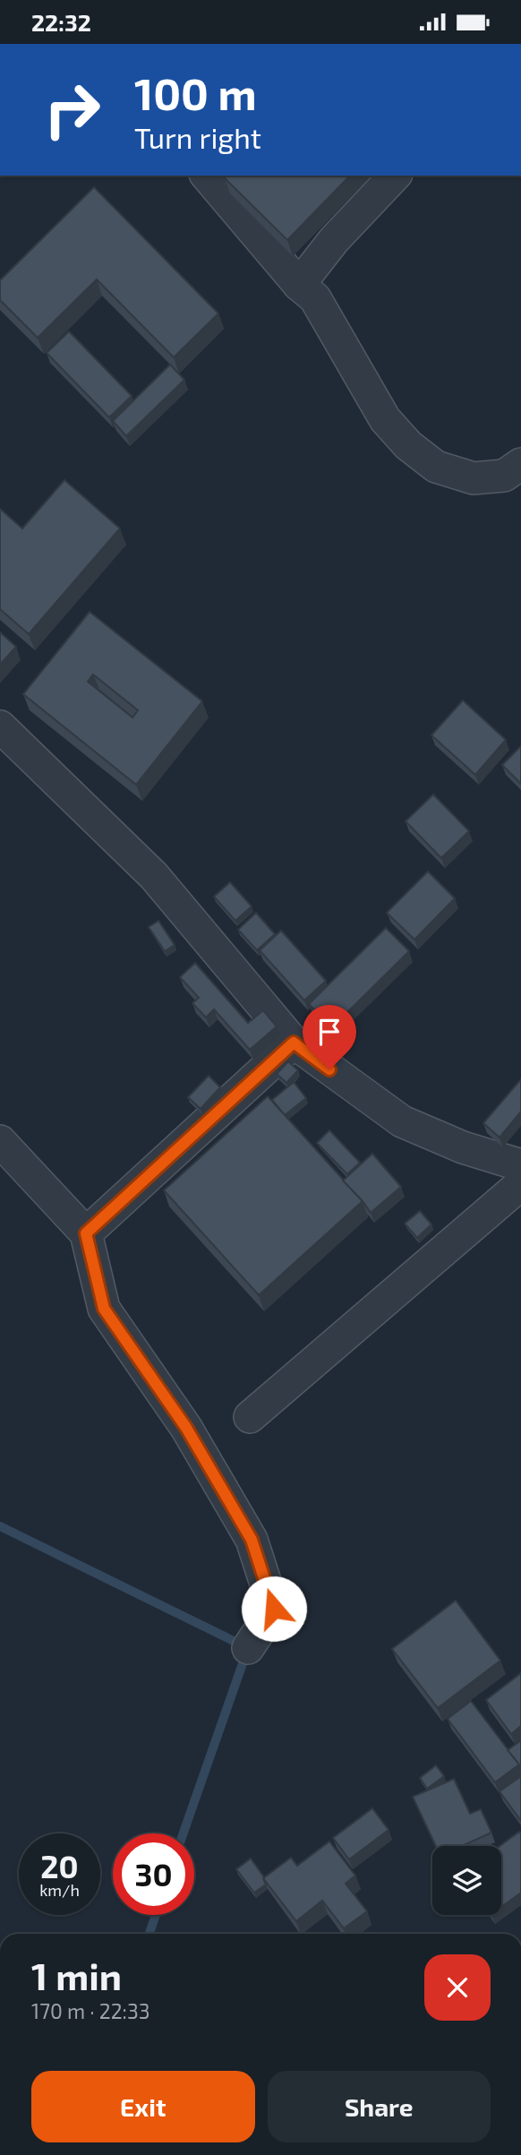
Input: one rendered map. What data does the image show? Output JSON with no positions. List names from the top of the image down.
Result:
{
  "page": {
    "status": "22:32",
    "turn": ["100 m", "Turn right"],
    "speed": "20 km/h",
    "limit": "30",
    "heading": ["1 min", "170 m · 22:33"],
    "buttons": ["Exit", "Share"]
  }
}
